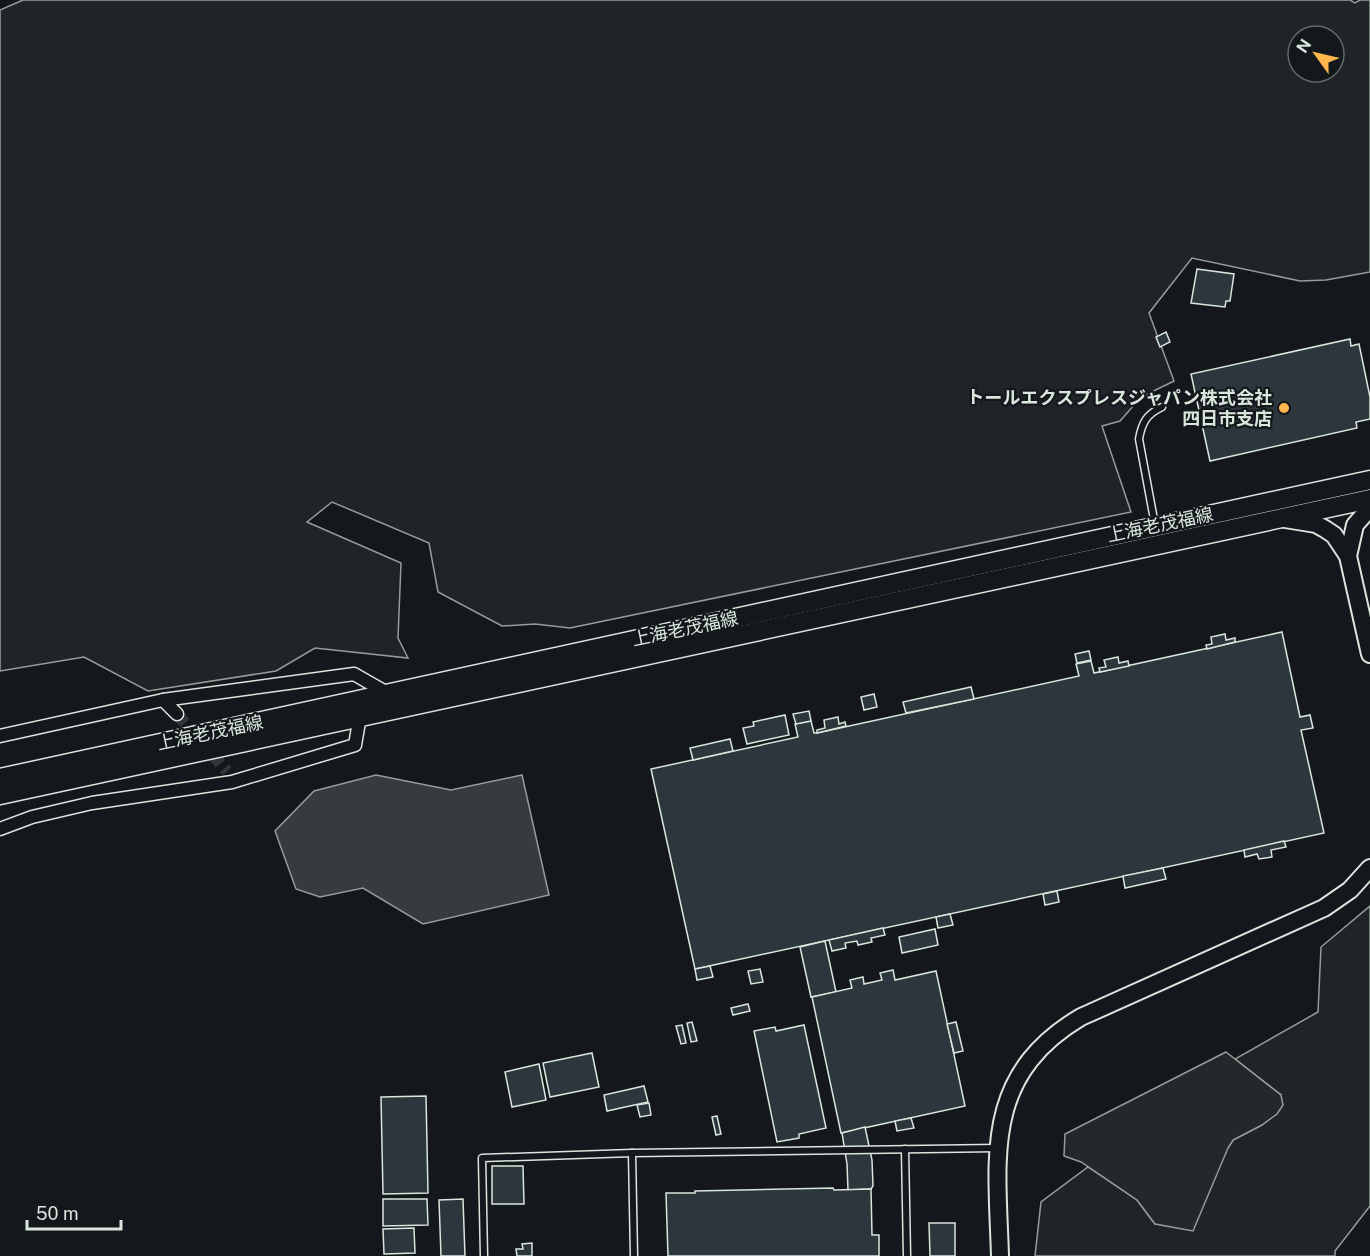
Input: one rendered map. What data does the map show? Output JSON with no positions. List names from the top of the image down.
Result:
{
  "streets": {
    "main road": ["上海老茂福線"]
  },
  "places": ["トールエクスプレスジャパン株式会社 四日市支店"],
  "scale_bar": "50 m",
  "north": "top left"
}
